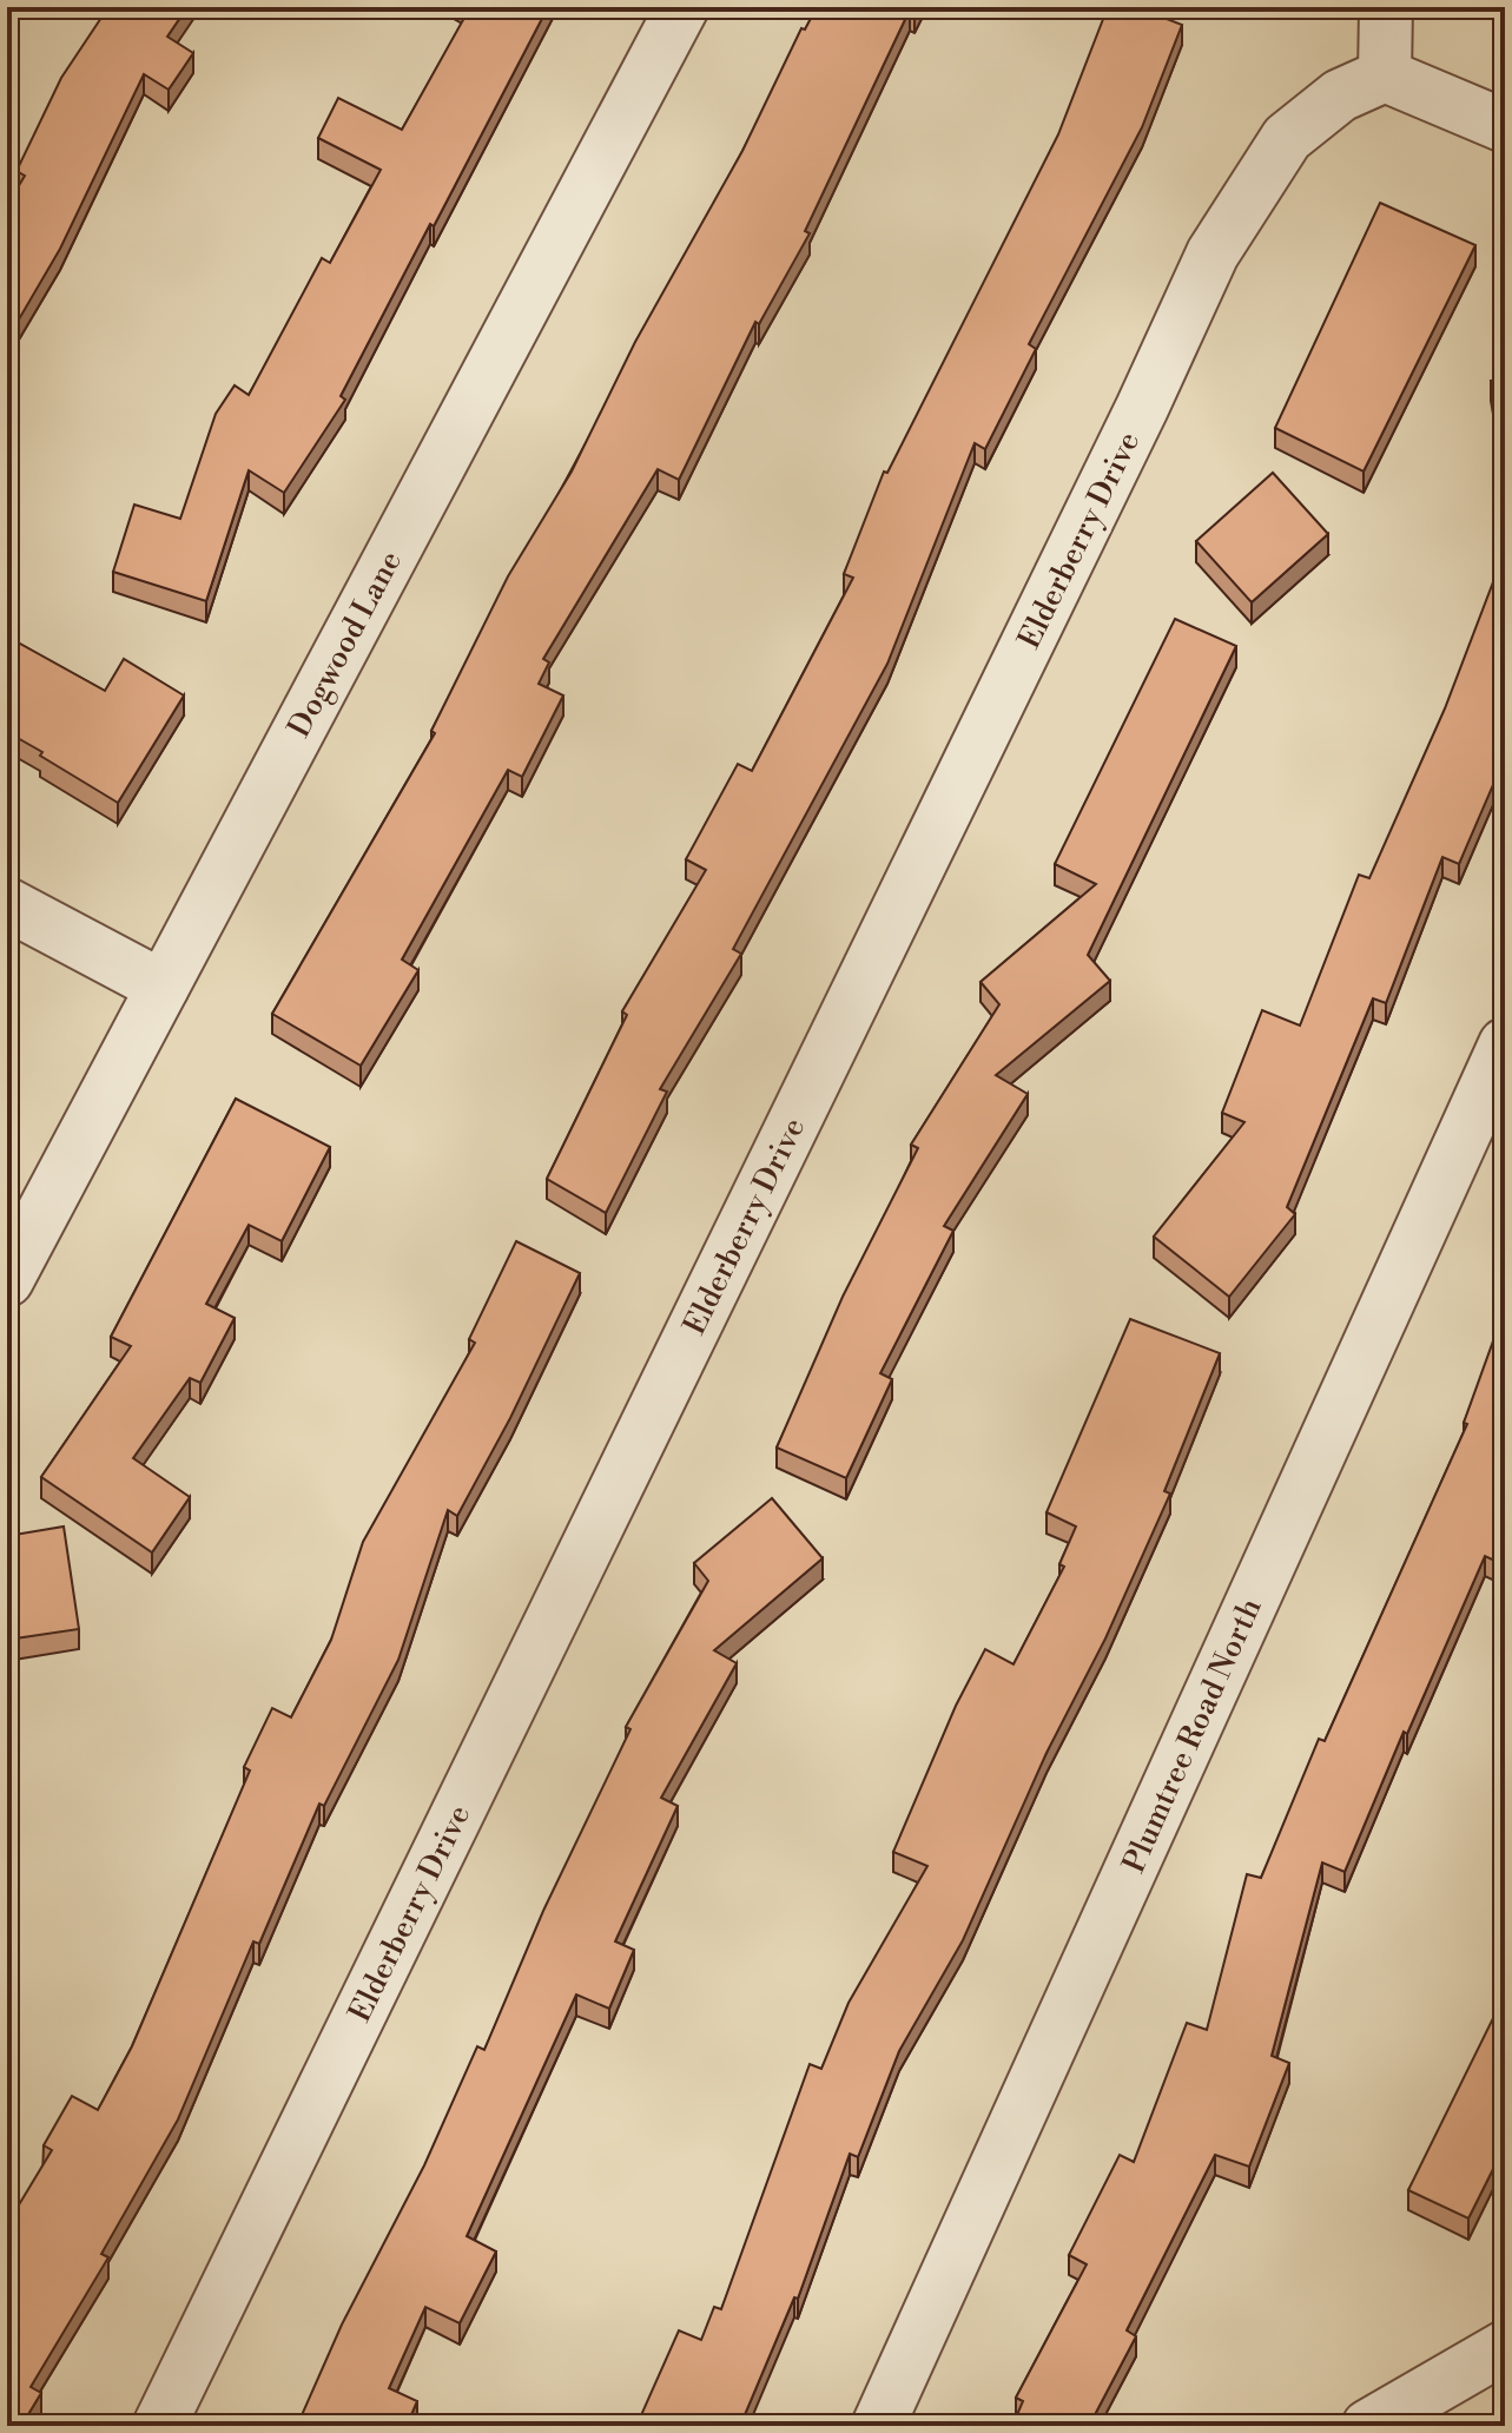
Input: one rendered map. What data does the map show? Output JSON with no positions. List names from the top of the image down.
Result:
{
  "streets": {
    "street": ["Elderberry Drive", "Dogwood Lane", "Plumtree Road North"]
  }
}
